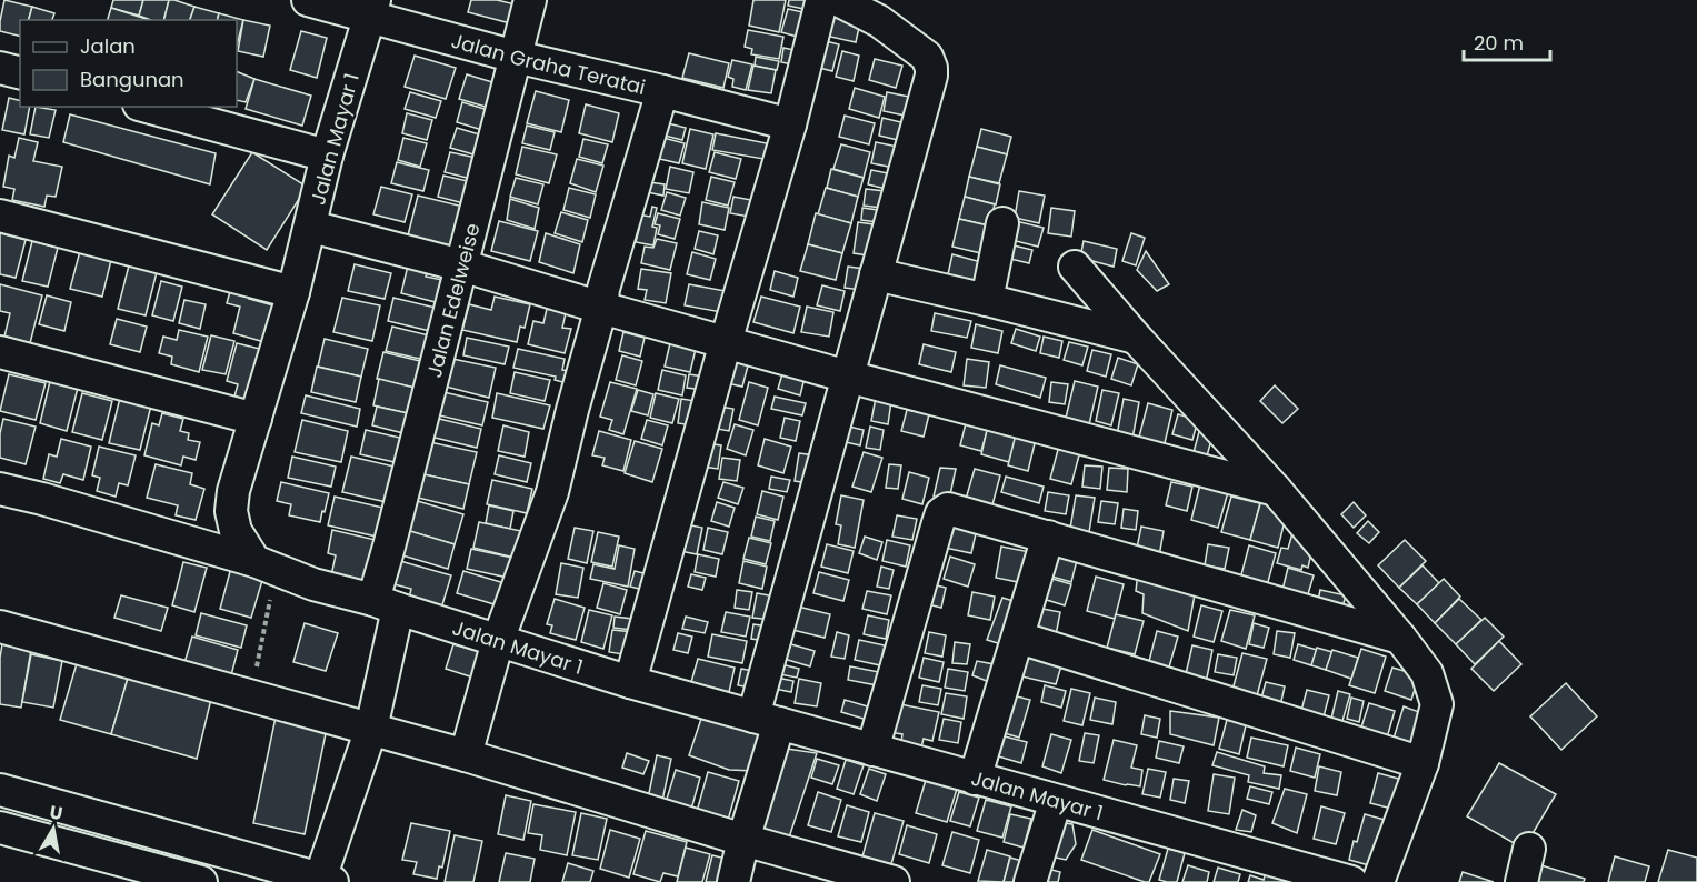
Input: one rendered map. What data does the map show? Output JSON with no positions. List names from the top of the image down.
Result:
{
  "streets": {
    "street": ["Jalan Graha Teratai", "Jalan Mayar 1", "Jalan Edelweise"]
  },
  "crossings": [
    ["Jalan Graha Teratai", "Jalan Mayar 1"],
    ["Jalan Graha Teratai", "Jalan Edelweise"],
    ["Jalan Mayar 1", "Jalan Edelweise"]
  ],
  "legend": ["Jalan", "Bangunan"],
  "scale_bar": "20 m",
  "north": "top"
}
